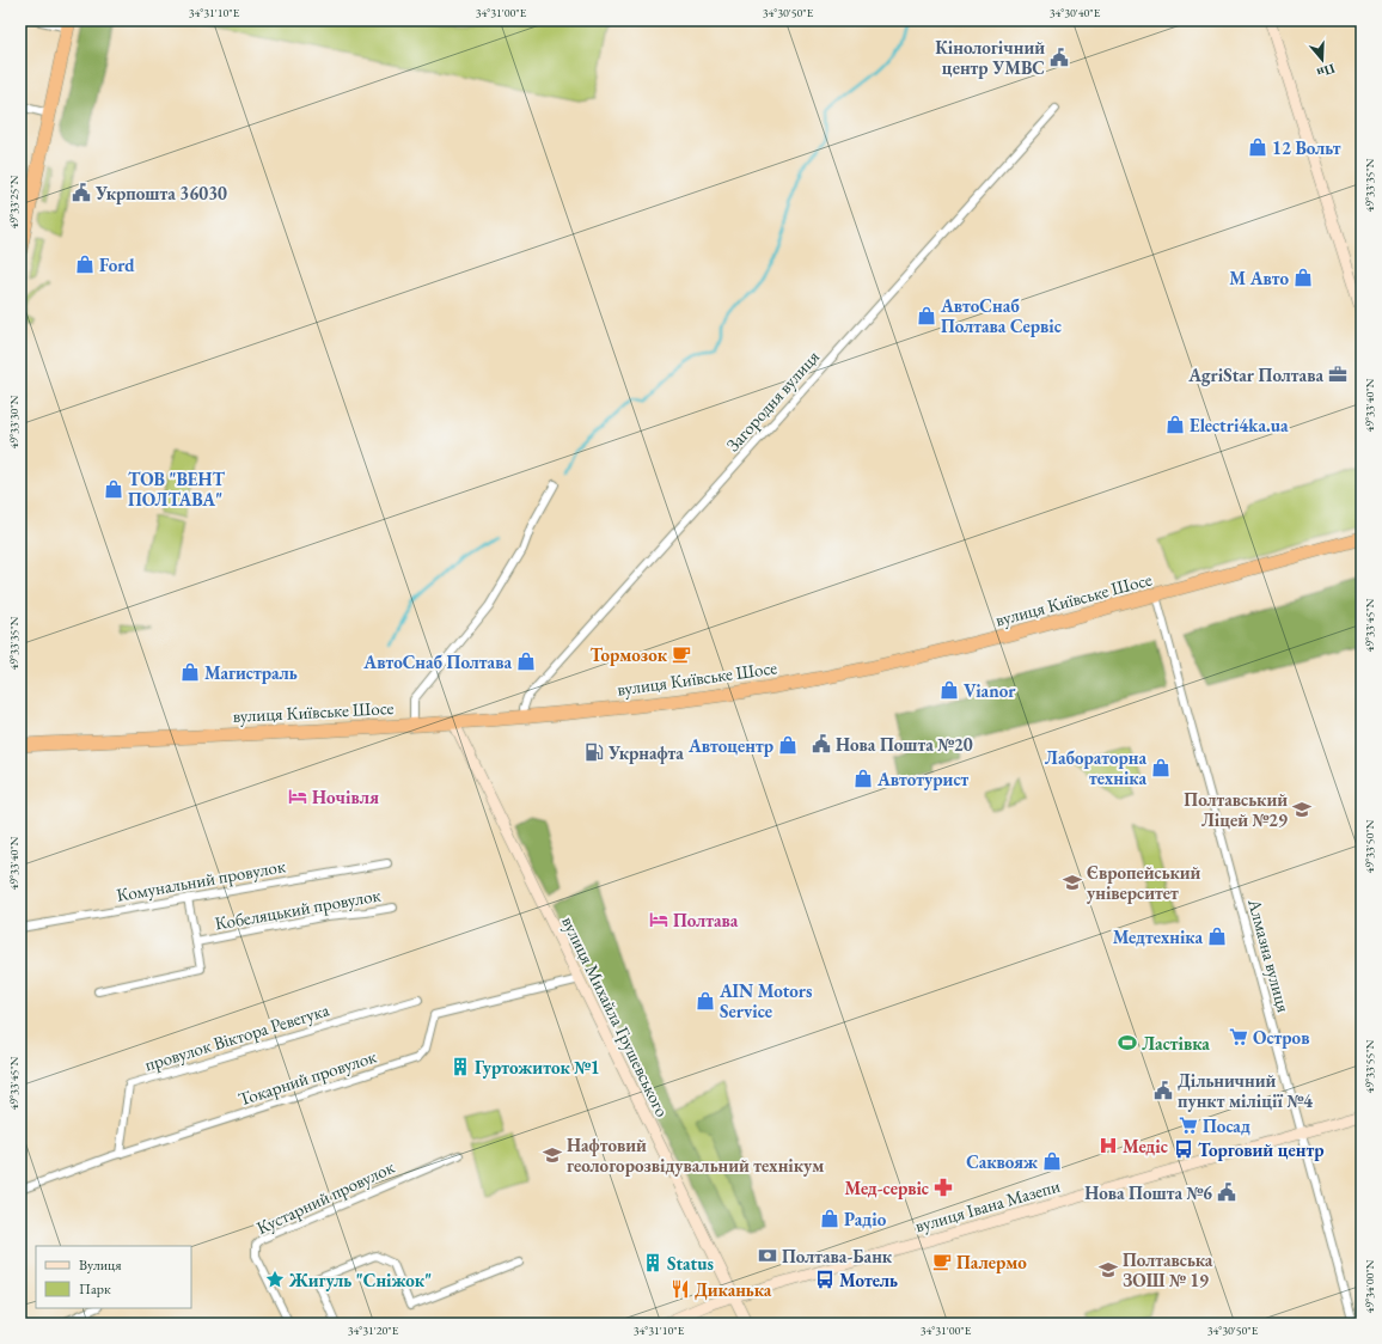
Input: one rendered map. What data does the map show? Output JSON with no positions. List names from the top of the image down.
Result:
{
  "streets": {
    "highway": ["вулиця Київське Шосе"],
    "street": [
      "Загородня вулиця",
      "Комунальний провулок",
      "Кобеляцький провулок",
      "Алмазна вулиця",
      "вулиця Михайла Грушевського",
      "провулок Віктора Ревегука",
      "Токарний провулок",
      "Кустарний провулок",
      "вулиця Івана Мазепи"
    ]
  },
  "crossings": [
    ["Загородня вулиця", "вулиця Київське Шосе"],
    ["вулиця Київське Шосе", "Алмазна вулиця"],
    ["вулиця Київське Шосе", "вулиця Михайла Грушевського"],
    ["Алмазна вулиця", "вулиця Івана Мазепи"],
    ["вулиця Михайла Грушевського", "Токарний провулок"],
    ["вулиця Михайла Грушевського", "вулиця Івана Мазепи"],
    ["провулок Віктора Ревегука", "Токарний провулок"]
  ],
  "places": {
    "public building": [
      "Кінологічний центр УМВС",
      "Укрпошта 36030",
      "Нова Пошта №20",
      "Дільничний пункт міліції №4",
      "Нова Пошта №6"
    ],
    "shop": [
      "12 Вольт",
      "Ford",
      "М Авто",
      "АвтоСнаб Полтава Сервіс",
      "Electri4ka.ua",
      "ТОВ \"ВЕНТ ПОЛТАВА\"",
      "АвтоСнаб Полтава",
      "Магистраль",
      "Vianor",
      "Автоцентр",
      "Лабораторна техніка",
      "Автотурист",
      "Медтехніка",
      "AIN Motors Service",
      "Саквояж",
      "Радіо"
    ],
    "office": ["AgriStar Полтава"],
    "cafe": ["Тормозок", "Палермо"],
    "fuel station": ["Укрнафта"],
    "hotel": ["Ночівля", "Полтава"],
    "school or university": [
      "Полтавський Ліцей №29",
      "Європейський університет",
      "Нафтовий геологорозвідувальний технікум",
      "Полтавська ЗОШ № 19"
    ],
    "supermarket": ["Остров", "Посад"],
    "sports": ["Ластівка"],
    "building": ["Гуртожиток №1", "Status"],
    "hospital": ["Медіс"],
    "bus stop": ["Торговий центр", "Мотель"],
    "pharmacy": ["Мед-сервіс"],
    "bank": ["Полтава-Банк"],
    "place": ["Жигуль \"Сніжок\""],
    "restaurant": ["Диканька"]
  },
  "legend": ["Вулиця", "Парк"],
  "north": "bottom",
  "coordinates": [
    "34°31'10\"E",
    "34°31'00\"E",
    "34°30'50\"E",
    "34°30'40\"E",
    "49°33'35\"N",
    "49°33'25\"N",
    "49°33'40\"N",
    "49°33'30\"N",
    "49°33'45\"N",
    "49°33'50\"N",
    "49°33'55\"N",
    "49°34'00\"N",
    "34°31'20\"E"
  ]
}
